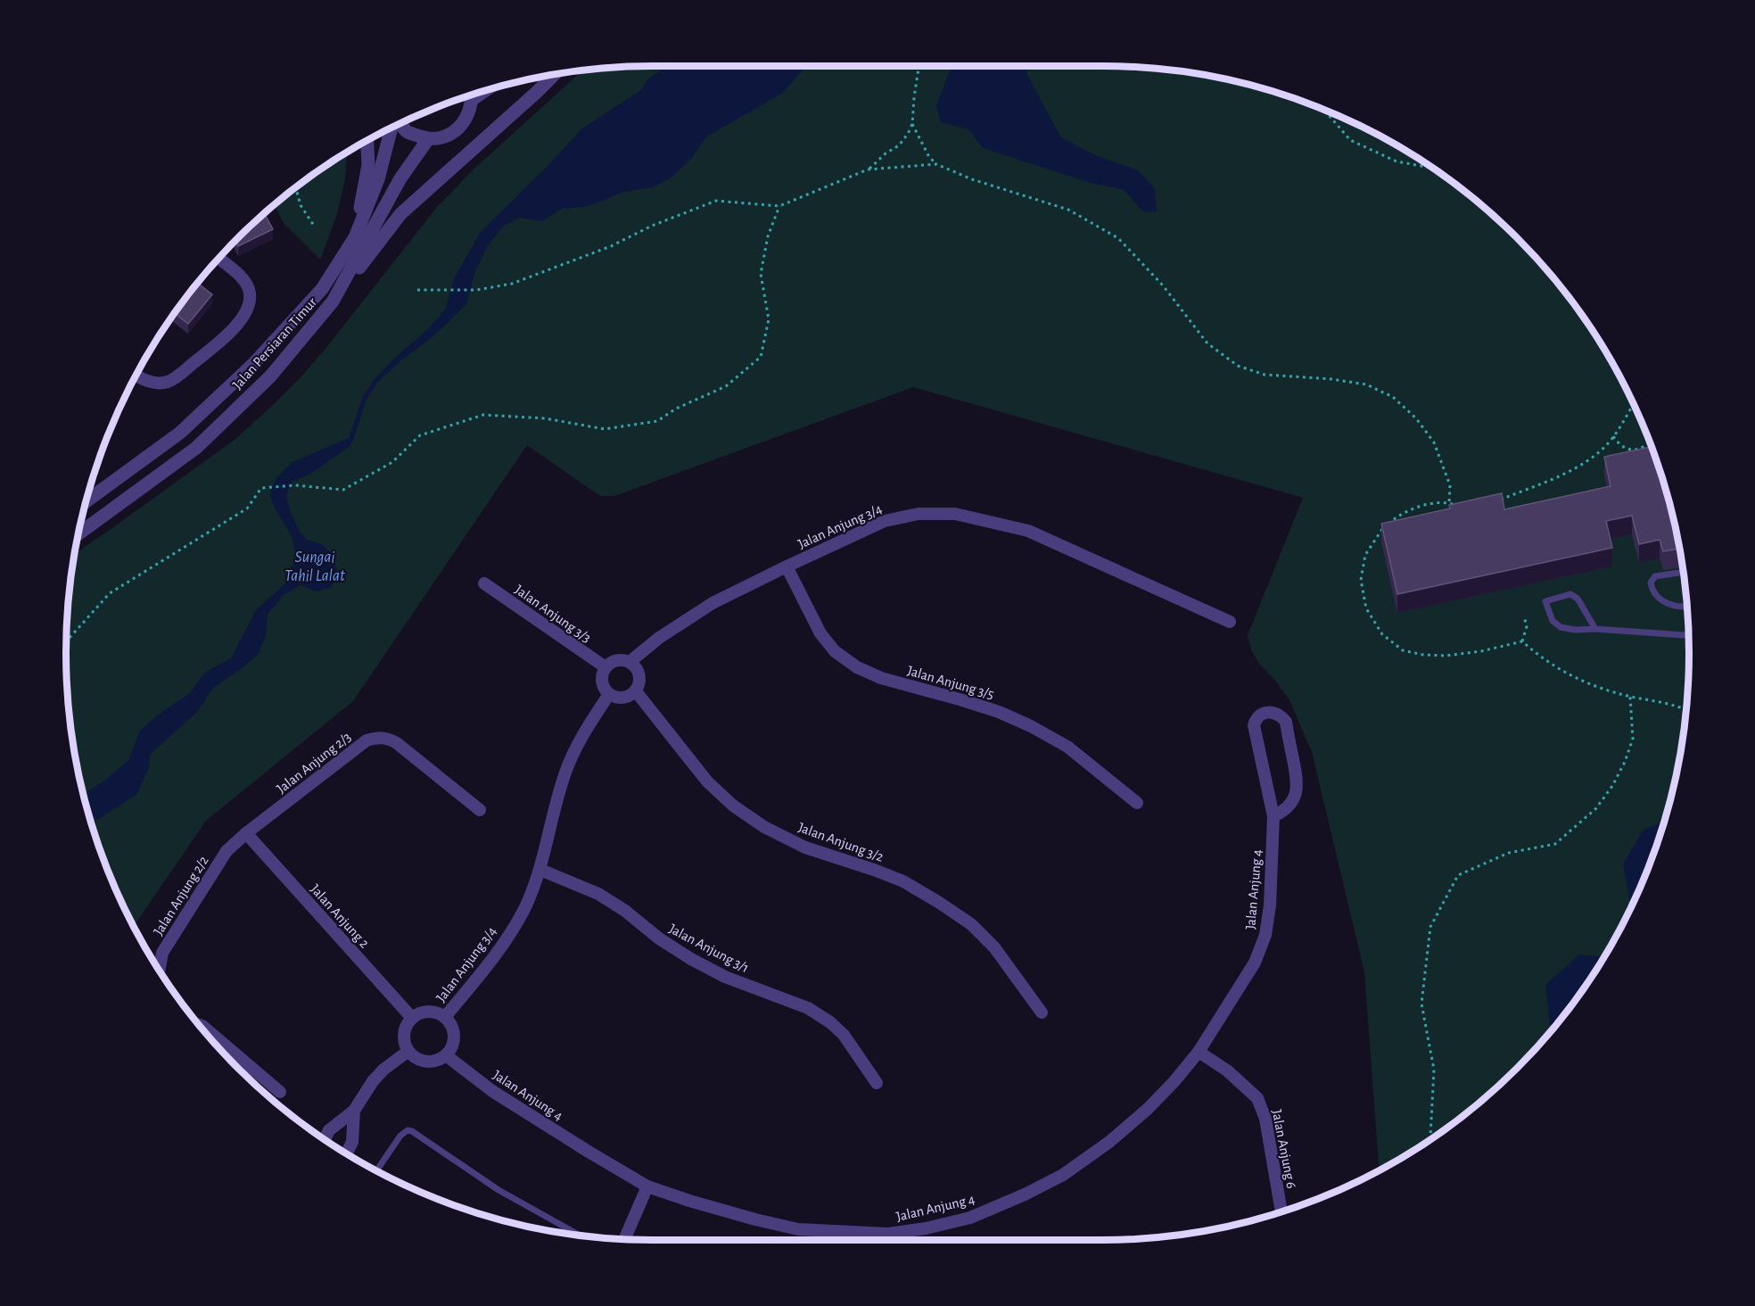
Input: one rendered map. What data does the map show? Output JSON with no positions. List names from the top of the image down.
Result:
{
  "streets": {
    "street": [
      "Jalan Persiaran Timur",
      "Jalan Anjung 3/4",
      "Jalan Anjung 3/3",
      "Jalan Anjung 3/5",
      "Jalan Anjung 2/3",
      "Jalan Anjung 3/2",
      "Jalan Anjung 4",
      "Jalan Anjung 2/2",
      "Jalan Anjung 2",
      "Jalan Anjung 3/1",
      "Jalan Anjung 6"
    ]
  },
  "crossings": [
    ["Jalan Anjung 3/4", "Jalan Anjung 3/3"],
    ["Jalan Anjung 3/4", "Jalan Anjung 3/5"],
    ["Jalan Anjung 3/4", "Jalan Anjung 3/2"],
    ["Jalan Anjung 3/4", "Jalan Anjung 4"],
    ["Jalan Anjung 3/4", "Jalan Anjung 2"],
    ["Jalan Anjung 3/4", "Jalan Anjung 3/1"],
    ["Jalan Anjung 3/3", "Jalan Anjung 3/2"],
    ["Jalan Anjung 2/3", "Jalan Anjung 2/2"],
    ["Jalan Anjung 2/3", "Jalan Anjung 2"],
    ["Jalan Anjung 4", "Jalan Anjung 2"],
    ["Jalan Anjung 4", "Jalan Anjung 6"],
    ["Jalan Anjung 2/2", "Jalan Anjung 2"]
  ],
  "water": ["Sungai Tahil Lalat"]
}
